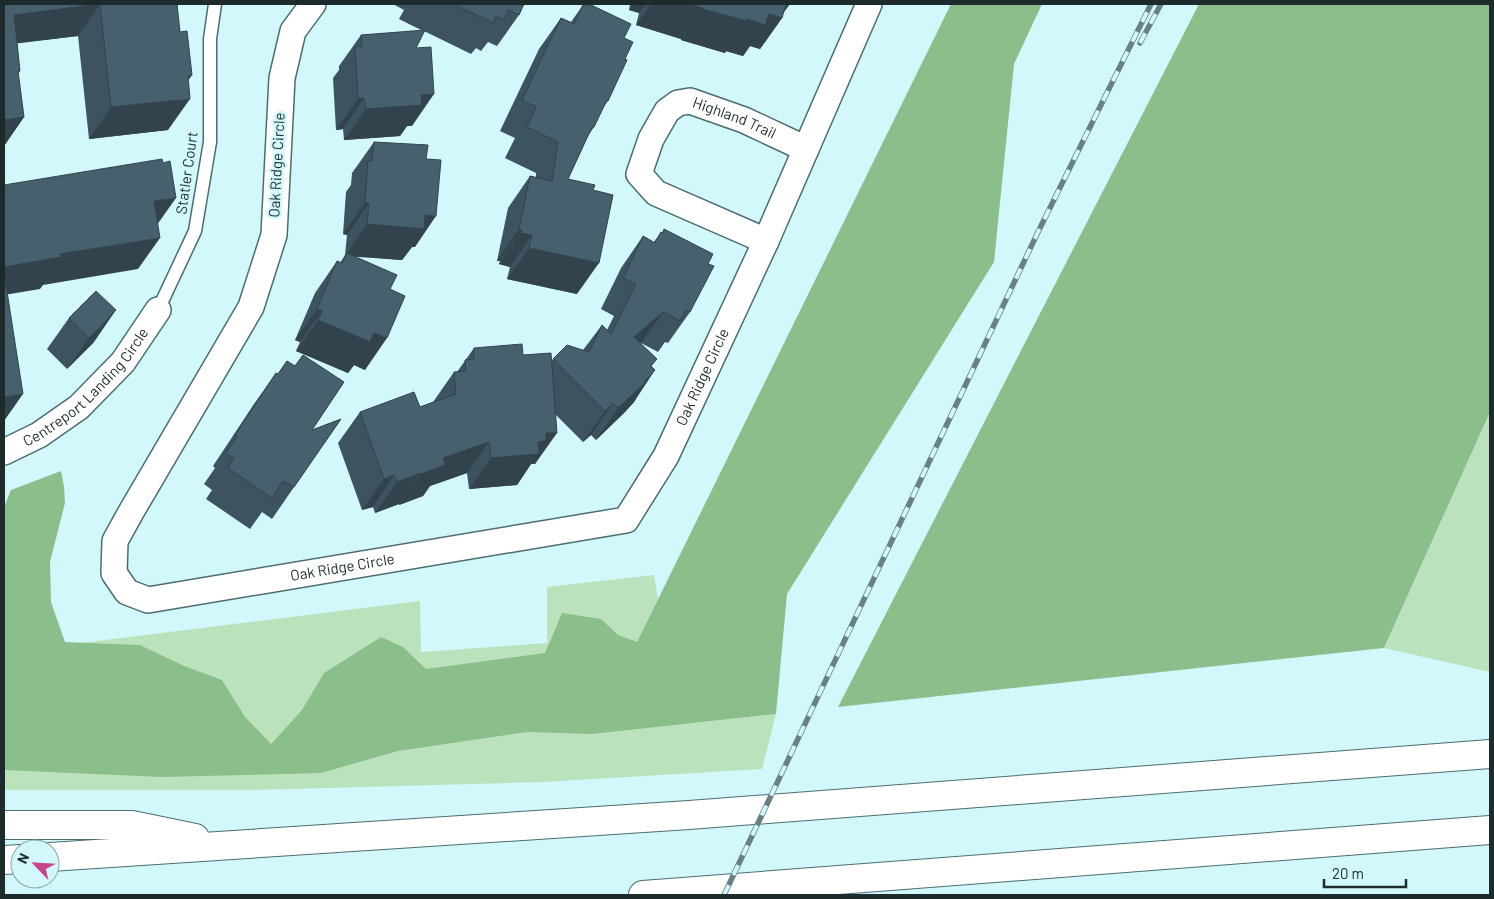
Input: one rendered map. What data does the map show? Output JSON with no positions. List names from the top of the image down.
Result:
{
  "streets": {
    "street": ["Highland Trail", "Oak Ridge Circle", "Centreport Landing Circle"],
    "lane": ["Statler Court"]
  },
  "crossings": [
    ["Highland Trail", "Oak Ridge Circle"],
    ["Statler Court", "Centreport Landing Circle"]
  ],
  "scale_bar": "20 m",
  "north": "top left"
}
